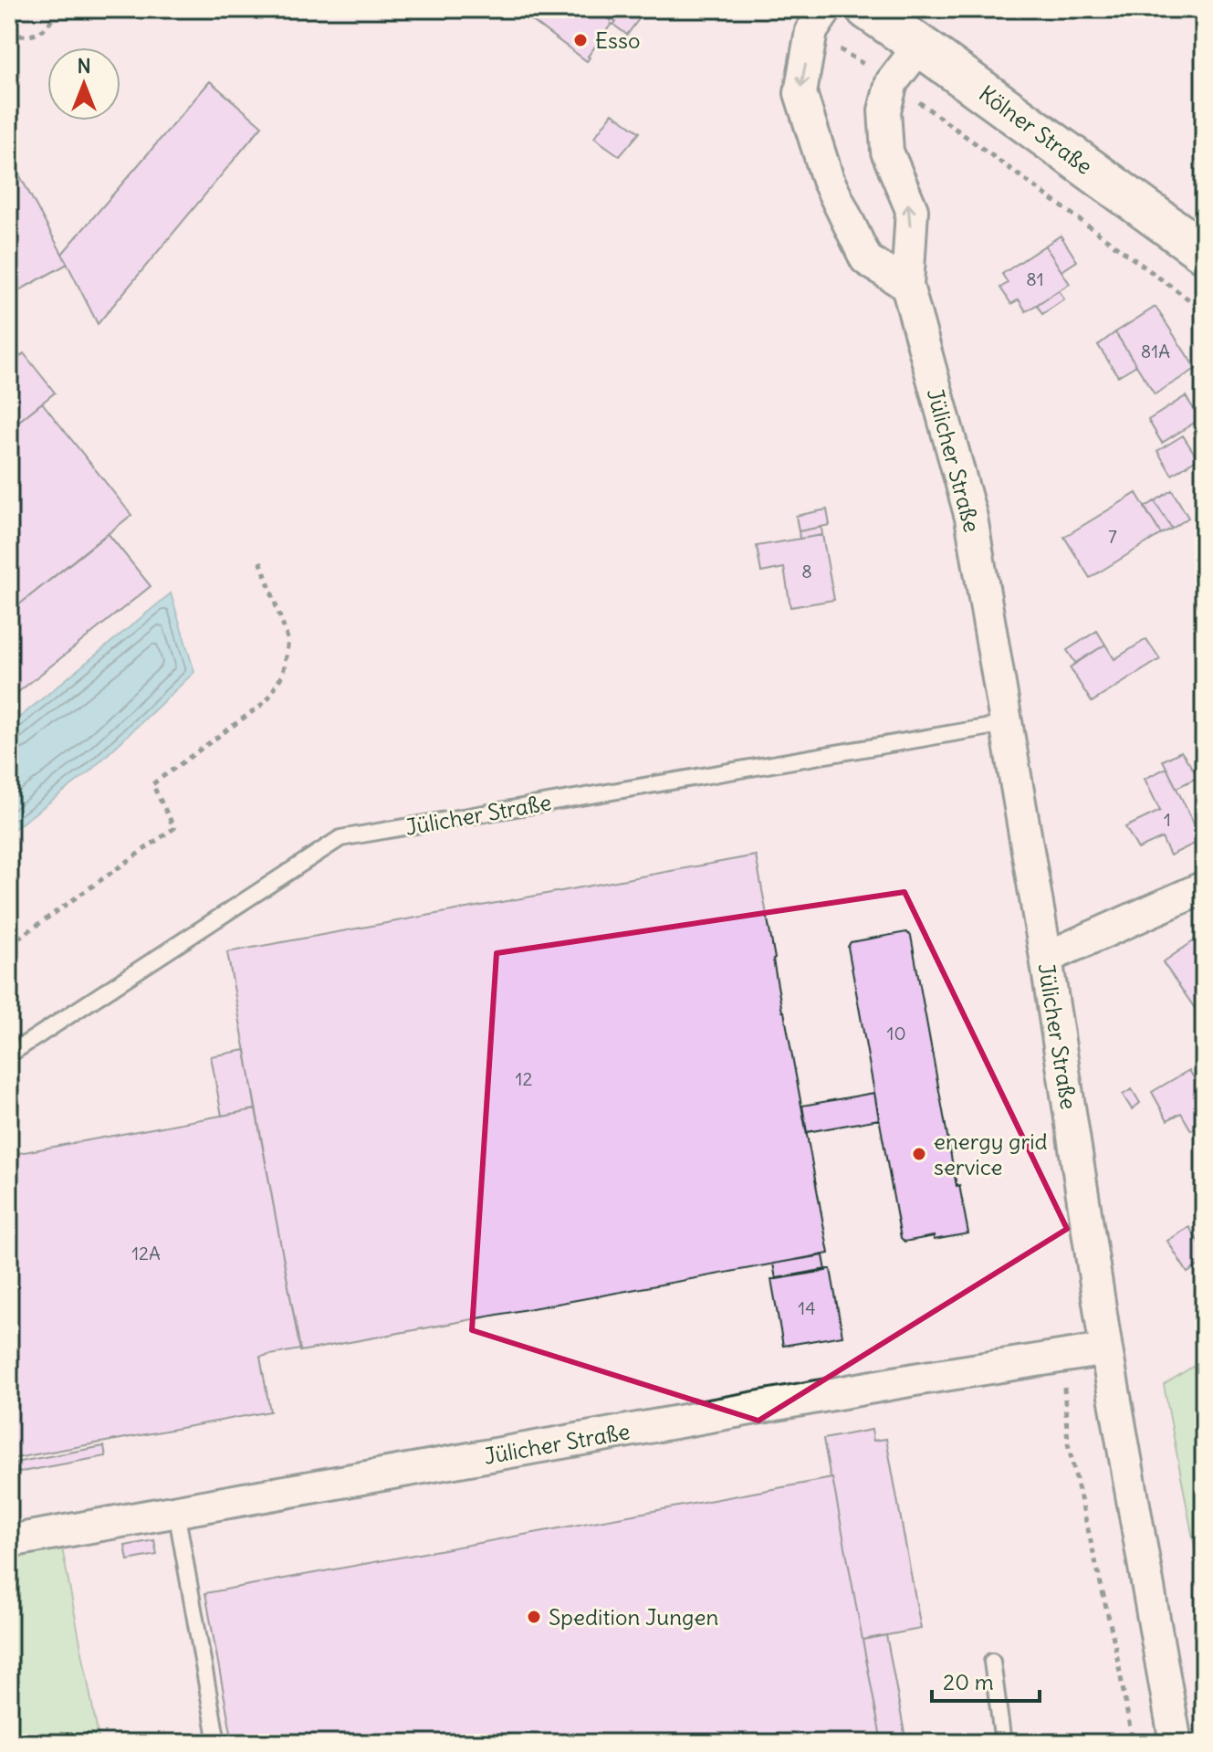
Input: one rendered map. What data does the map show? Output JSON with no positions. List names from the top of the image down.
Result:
{
  "streets": {
    "main road": ["Kölner Straße"],
    "street": ["Jülicher Straße"]
  },
  "crossings": [
    ["Kölner Straße", "Jülicher Straße"]
  ],
  "places": ["Esso", "energy grid service", "Spedition Jungen"],
  "house_numbers": [
    "81",
    "81A",
    "7",
    "8",
    "1",
    "10",
    "12",
    "12A",
    "14"
  ],
  "scale_bar": "20 m",
  "north": "top"
}
